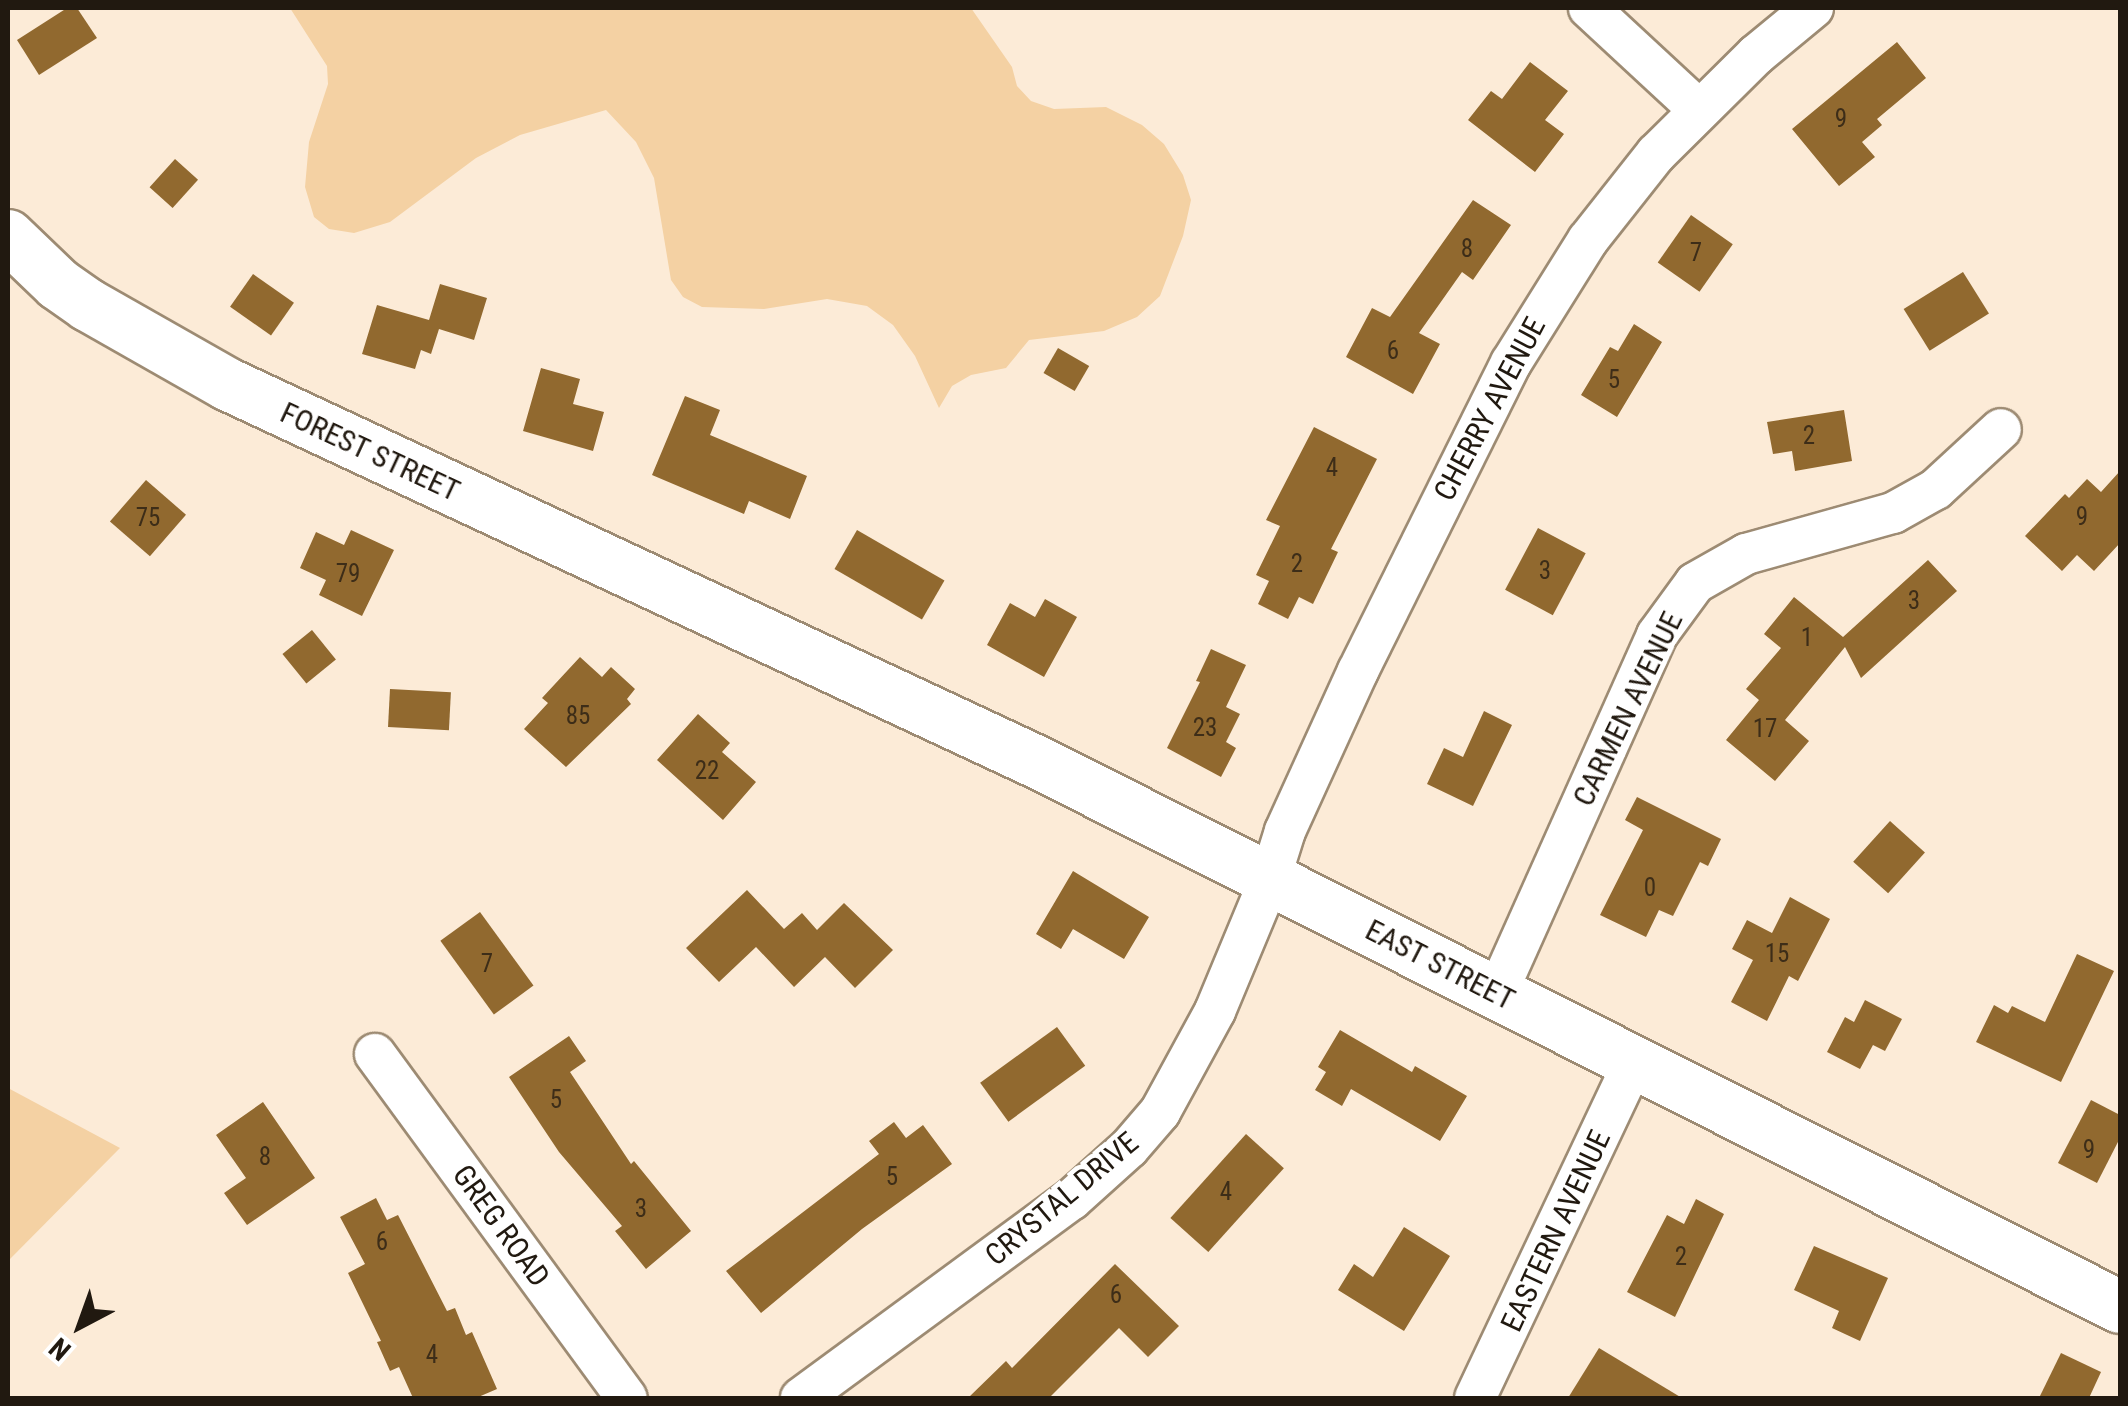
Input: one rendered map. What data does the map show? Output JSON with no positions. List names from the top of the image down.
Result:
{
  "streets": {
    "main road": ["FOREST STREET", "EAST STREET"],
    "street": [
      "CHERRY AVENUE",
      "CARMEN AVENUE",
      "CRYSTAL DRIVE",
      "GREG ROAD",
      "EASTERN AVENUE"
    ]
  },
  "crossings": [
    ["CHERRY AVENUE", "EAST STREET"],
    ["CHERRY AVENUE", "CRYSTAL DRIVE"],
    ["FOREST STREET", "EAST STREET"],
    ["CARMEN AVENUE", "EAST STREET"],
    ["EAST STREET", "CRYSTAL DRIVE"],
    ["EAST STREET", "EASTERN AVENUE"]
  ],
  "house_numbers": [
    "9",
    "8",
    "7",
    "6",
    "5",
    "2",
    "4",
    "9",
    "75",
    "2",
    "3",
    "79",
    "3",
    "1",
    "85",
    "23",
    "17",
    "22",
    "0",
    "15",
    "7",
    "5",
    "9",
    "8",
    "5",
    "4",
    "3",
    "6",
    "2",
    "6",
    "4"
  ],
  "north": "bottom left"
}
